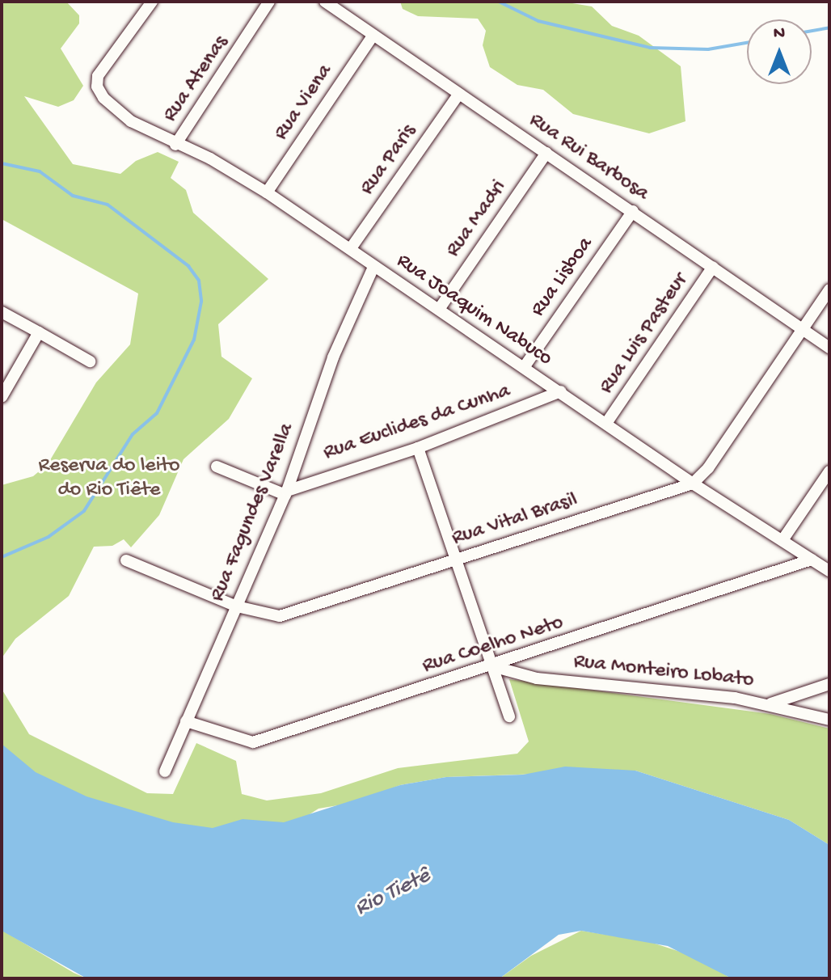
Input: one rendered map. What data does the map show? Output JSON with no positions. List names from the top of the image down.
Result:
{
  "streets": {
    "street": [
      "Rua Atenas",
      "Rua Viena",
      "Rua Rui Barbosa",
      "Rua Paris",
      "Rua Madri",
      "Rua Lisboa",
      "Rua Joaquim Nabuco",
      "Rua Luis Pasteur",
      "Rua Euclides da Cunha",
      "Rua Fagundes Varella",
      "Rua Vital Brasil",
      "Rua Coelho Neto",
      "Rua Monteiro Lobato"
    ]
  },
  "crossings": [
    ["Rua Atenas", "Rua Joaquim Nabuco"],
    ["Rua Viena", "Rua Rui Barbosa"],
    ["Rua Viena", "Rua Joaquim Nabuco"],
    ["Rua Rui Barbosa", "Rua Paris"],
    ["Rua Rui Barbosa", "Rua Madri"],
    ["Rua Rui Barbosa", "Rua Lisboa"],
    ["Rua Rui Barbosa", "Rua Luis Pasteur"],
    ["Rua Paris", "Rua Joaquim Nabuco"],
    ["Rua Madri", "Rua Joaquim Nabuco"],
    ["Rua Lisboa", "Rua Joaquim Nabuco"],
    ["Rua Joaquim Nabuco", "Rua Luis Pasteur"],
    ["Rua Joaquim Nabuco", "Rua Euclides da Cunha"],
    ["Rua Joaquim Nabuco", "Rua Fagundes Varella"],
    ["Rua Joaquim Nabuco", "Rua Vital Brasil"],
    ["Rua Joaquim Nabuco", "Rua Coelho Neto"],
    ["Rua Euclides da Cunha", "Rua Fagundes Varella"],
    ["Rua Fagundes Varella", "Rua Vital Brasil"],
    ["Rua Fagundes Varella", "Rua Coelho Neto"],
    ["Rua Coelho Neto", "Rua Monteiro Lobato"]
  ],
  "water": ["Rio Tietê"],
  "parks": ["Reserva do leito do Rio Tiête"],
  "north": "top"
}
